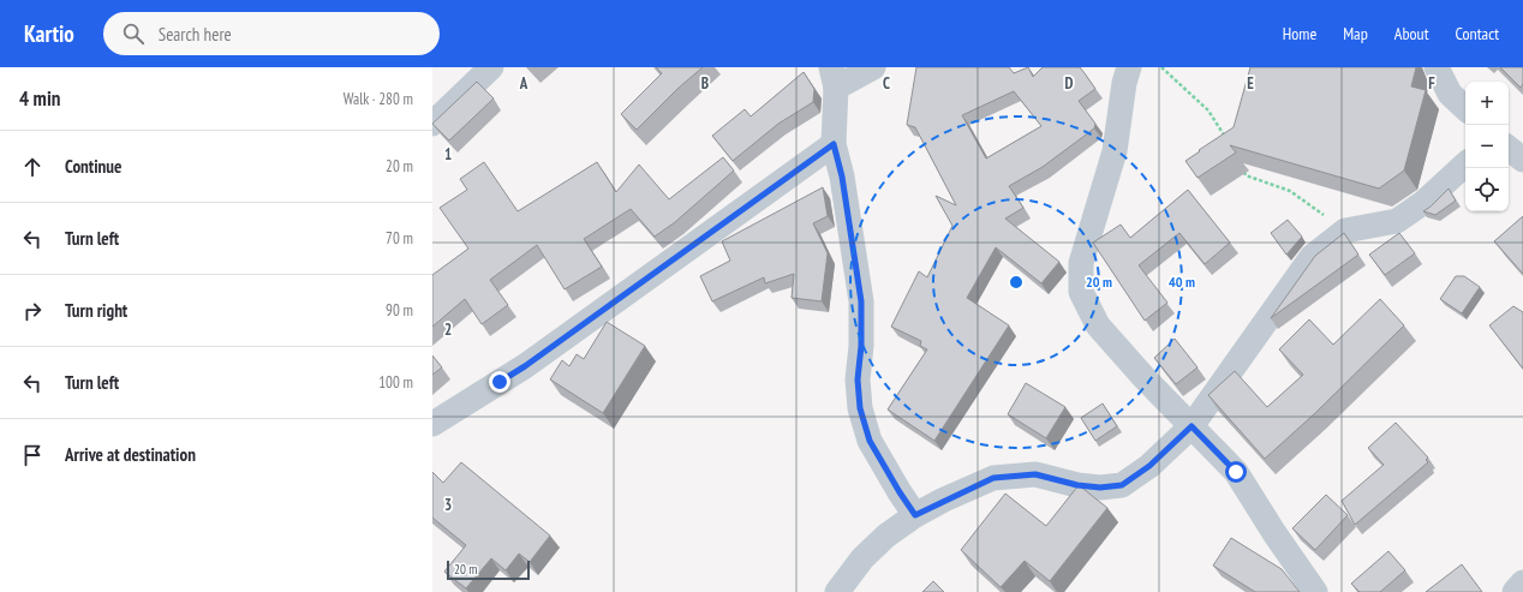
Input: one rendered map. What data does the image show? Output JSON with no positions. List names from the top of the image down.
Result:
{
  "scale_bar": "20 m",
  "page": {
    "header": "Kartio",
    "search": "Search here",
    "nav": [
      "Home",
      "Map",
      "About",
      "Contact"
    ],
    "heading": ["4 min", "Walk · 280 m"],
    "map_buttons": ["+", "−"],
    "list": [
      ["Continue", "20 m"],
      ["Turn left", "70 m"],
      ["Turn right", "90 m"],
      ["Turn left", "100 m"],
      "Arrive at destination"
    ],
    "scale": "20 m"
  },
  "grid": {
    "columns": [
      "A",
      "B",
      "C",
      "D",
      "E",
      "F"
    ],
    "rows": ["1", "2", "3"]
  },
  "rings": ["20 m", "40 m"]
}
